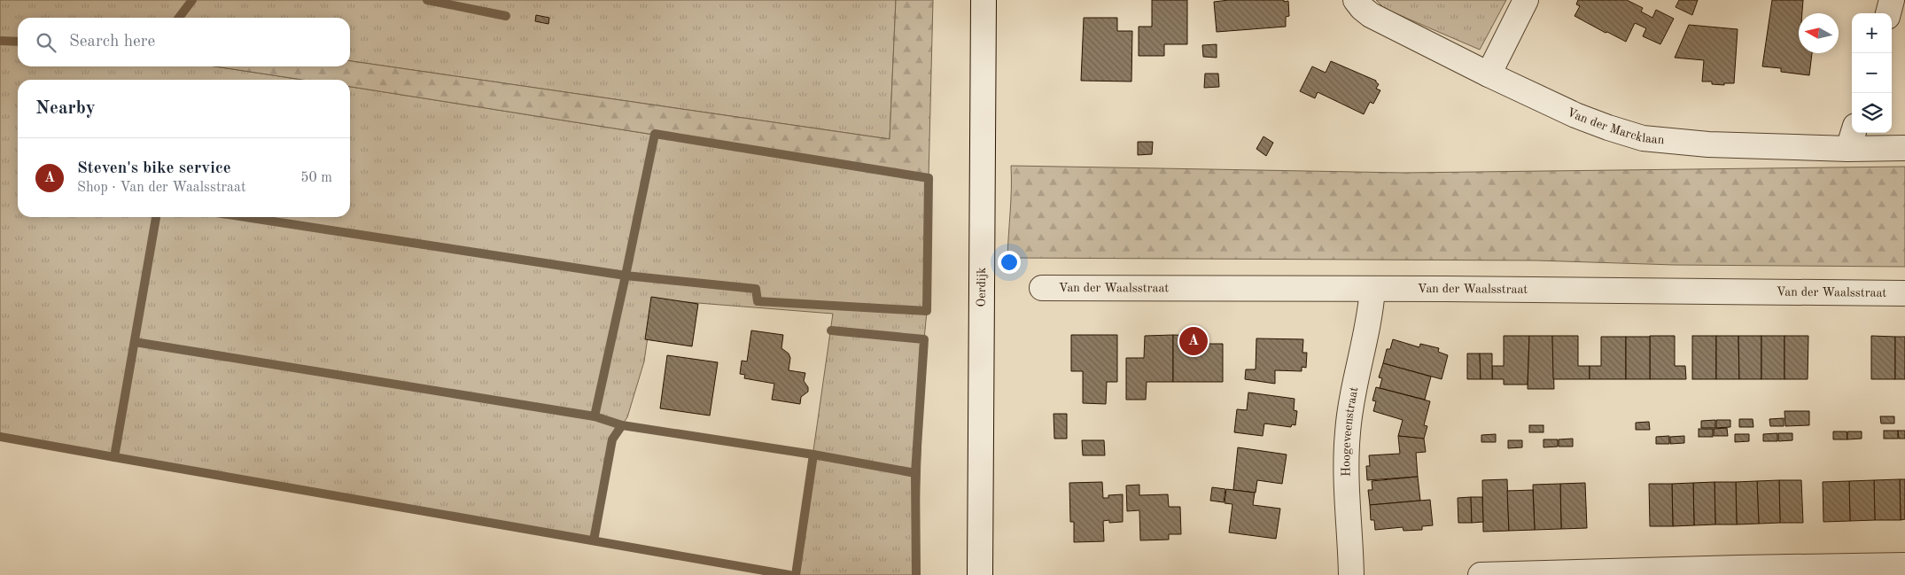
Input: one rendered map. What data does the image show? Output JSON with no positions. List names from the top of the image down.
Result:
{
  "streets": {
    "street": [
      "Van der Marcklaan",
      "Oerdijk",
      "Van der Waalsstraat",
      "Hoogeveenstraat"
    ]
  },
  "crossings": [
    ["Van der Waalsstraat", "Hoogeveenstraat"]
  ],
  "north": "left",
  "page": {
    "map_buttons": ["+", "−"],
    "search": "Search here",
    "heading": "Nearby",
    "list": [
      {
        "mark": "A",
        "name": "Steven's bike service",
        "note": "Shop · Van der Waalsstraat",
        "value": "50 m"
      }
    ],
    "pins": "A"
  }
}
